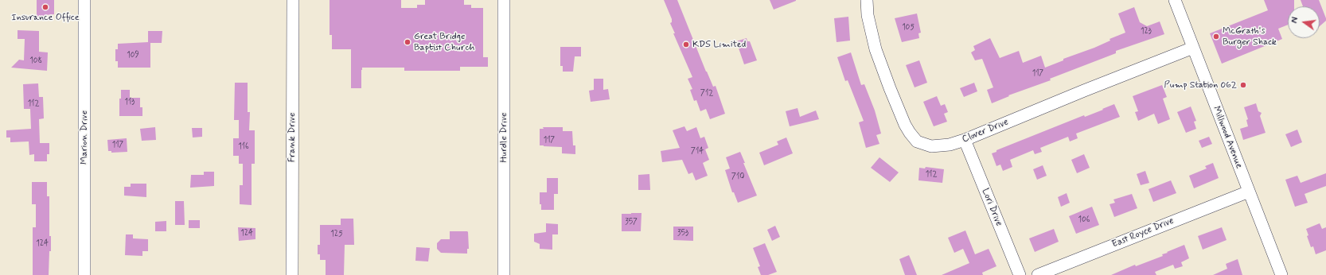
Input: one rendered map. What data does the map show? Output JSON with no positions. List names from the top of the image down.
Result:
{
  "streets": {
    "street": [
      "Clover Drive",
      "Marion Drive",
      "Frank Drive",
      "Hurdle Drive",
      "Millwood Avenue",
      "Lori Drive",
      "East Royce Drive"
    ]
  },
  "crossings": [
    ["Clover Drive", "Millwood Avenue"],
    ["Clover Drive", "Lori Drive"],
    ["Millwood Avenue", "East Royce Drive"]
  ],
  "places": [
    "Insurance Office",
    "McGrath's Burger Shack",
    "Great Bridge Baptist Church",
    "KDS Limited",
    "Pump Station 062"
  ],
  "house_numbers": [
    "105",
    "123",
    "109",
    "108",
    "117",
    "712",
    "113",
    "112",
    "117",
    "117",
    "116",
    "714",
    "112",
    "710",
    "106",
    "357",
    "124",
    "353",
    "125",
    "124"
  ],
  "north": "left"
}
